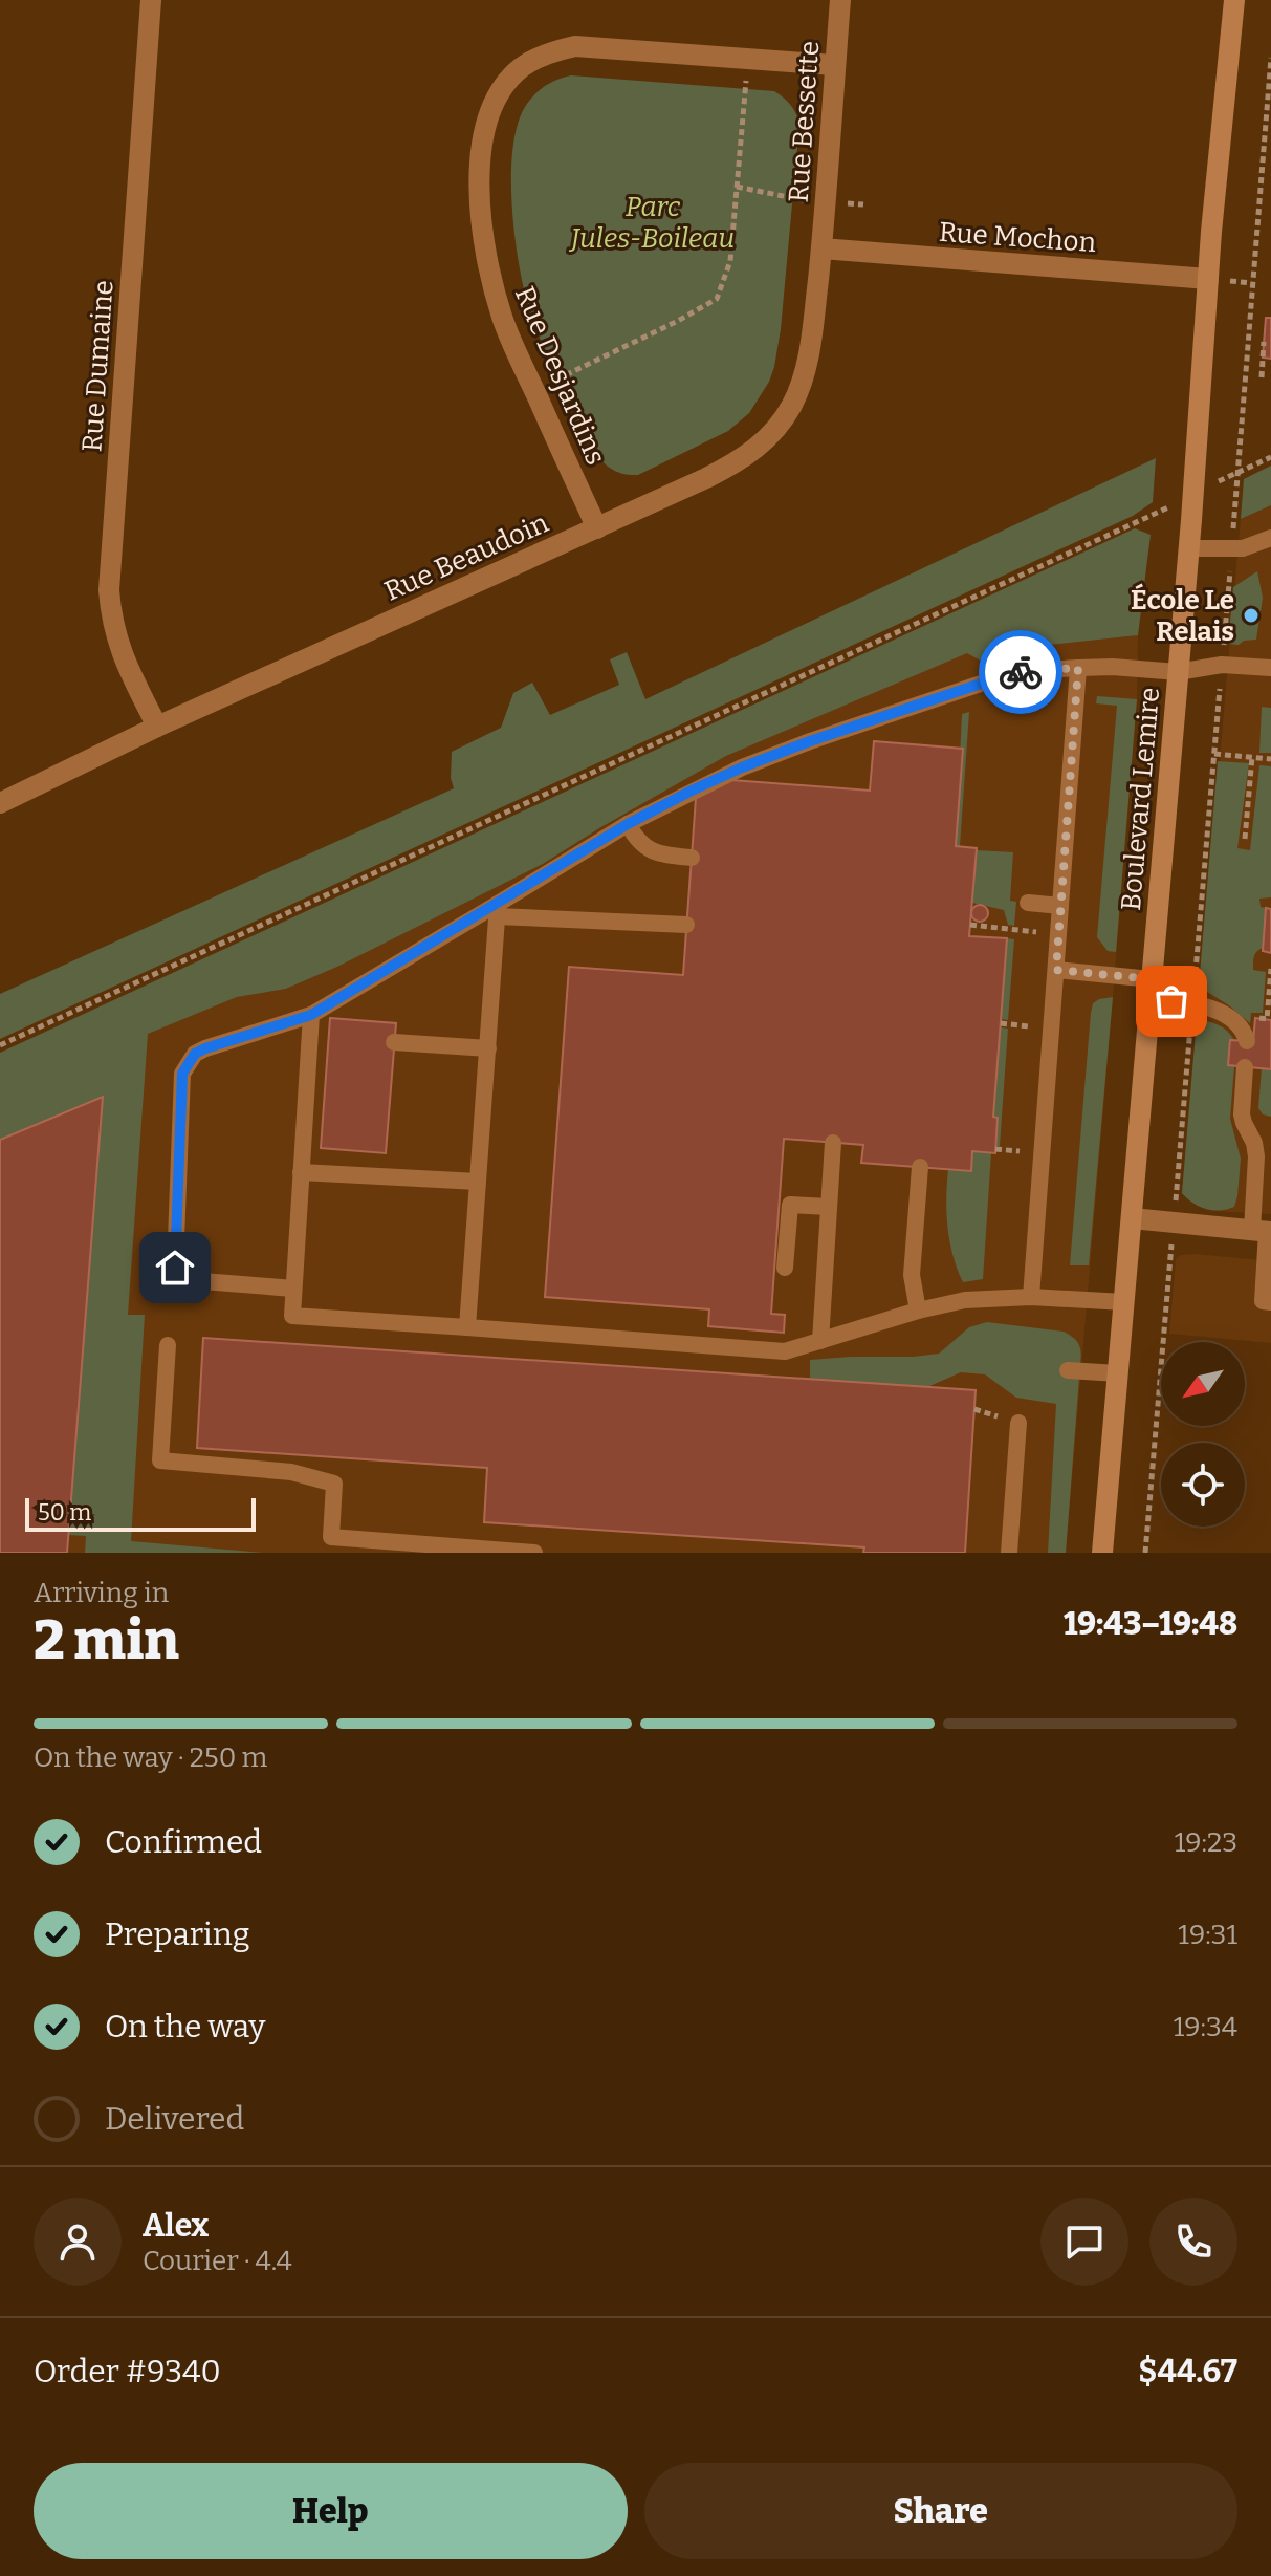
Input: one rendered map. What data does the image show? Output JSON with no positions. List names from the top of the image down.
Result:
{
  "streets": {
    "main road": ["Boulevard Lemire"],
    "street": [
      "Rue Bessette",
      "Rue Mochon",
      "Rue Dumaine",
      "Rue Desjardins",
      "Rue Beaudoin"
    ]
  },
  "crossings": [
    ["Rue Bessette", "Rue Mochon"],
    ["Rue Bessette", "Rue Desjardins"],
    ["Rue Bessette", "Rue Beaudoin"],
    ["Rue Mochon", "Rue Beaudoin"],
    ["Rue Mochon", "Boulevard Lemire"],
    ["Rue Dumaine", "Rue Beaudoin"],
    ["Rue Desjardins", "Rue Beaudoin"]
  ],
  "parks": ["Parc Jules-Boileau"],
  "places": ["École Le Relais"],
  "scale_bar": "50 m",
  "north": "bottom left",
  "page": {
    "scale": "50 m",
    "heading": ["2 min", "Arriving in", "19:43–19:48"],
    "panel": [
      "Alex",
      "Courier · 4.4",
      "Order #9340",
      "$44.67"
    ],
    "bar": "On the way · 250 m",
    "list": [
      ["Confirmed", "19:23"],
      ["Preparing", "19:31"],
      ["On the way", "19:34"],
      "Delivered"
    ],
    "buttons": ["Help", "Share"]
  }
}
